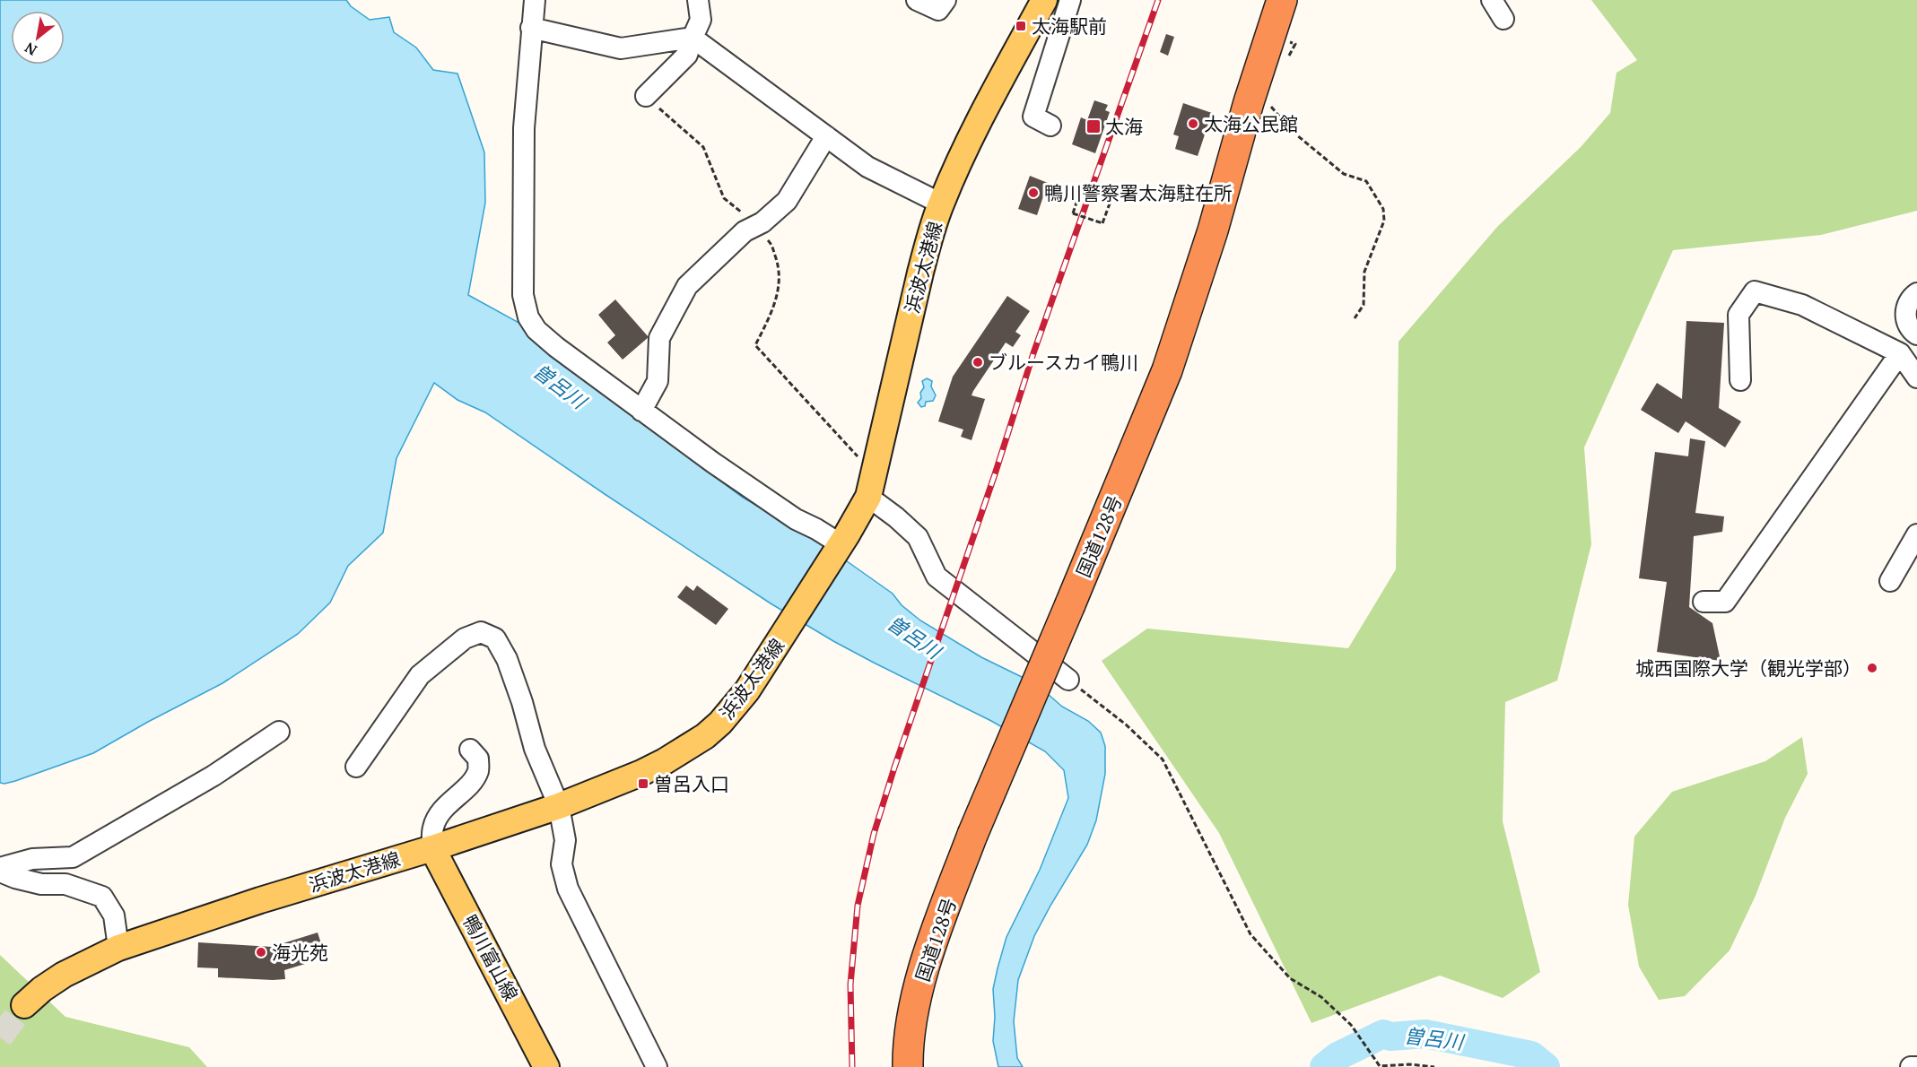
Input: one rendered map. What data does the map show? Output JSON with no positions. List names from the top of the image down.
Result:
{
  "streets": {
    "highway": ["国道128号"],
    "main road": ["浜波太港線", "鴨川富山線"]
  },
  "crossings": [
    ["浜波太港線", "鴨川富山線"]
  ],
  "water": ["曽呂川"],
  "places": {
    "transit": ["太海駅前", "太海", "曽呂入口"],
    "other": [
      "太海公民館",
      "鴨川警察署太海駐在所",
      "ブルースカイ鴨川",
      "城西国際大学（観光学部）",
      "海光苑"
    ]
  },
  "north": "bottom left"
}
